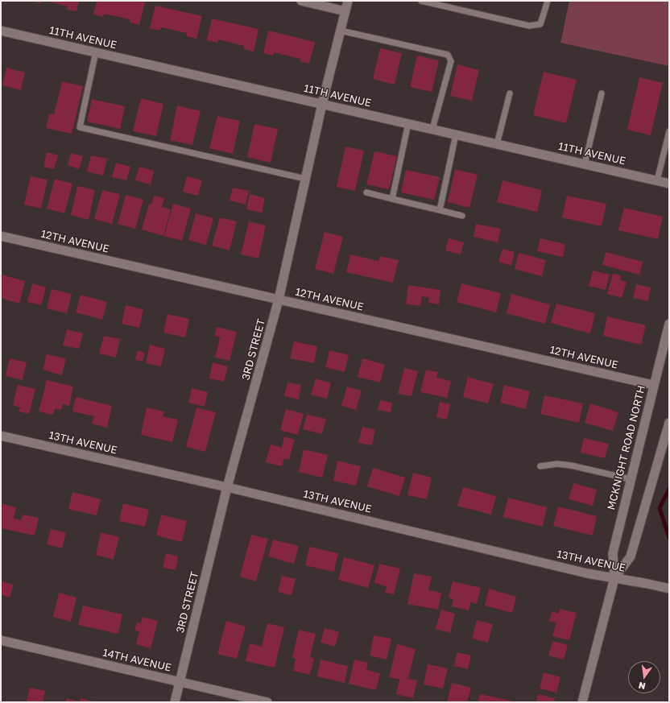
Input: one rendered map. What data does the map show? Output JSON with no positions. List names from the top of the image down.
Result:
{
  "streets": {
    "street": [
      "11TH AVENUE",
      "12TH AVENUE",
      "3RD STREET",
      "13TH AVENUE",
      "MCKNIGHT ROAD NORTH",
      "14TH AVENUE"
    ]
  },
  "crossings": [
    ["11TH AVENUE", "3RD STREET"],
    ["12TH AVENUE", "3RD STREET"],
    ["12TH AVENUE", "MCKNIGHT ROAD NORTH"],
    ["3RD STREET", "13TH AVENUE"],
    ["3RD STREET", "14TH AVENUE"],
    ["13TH AVENUE", "MCKNIGHT ROAD NORTH"]
  ],
  "north": "bottom"
}
